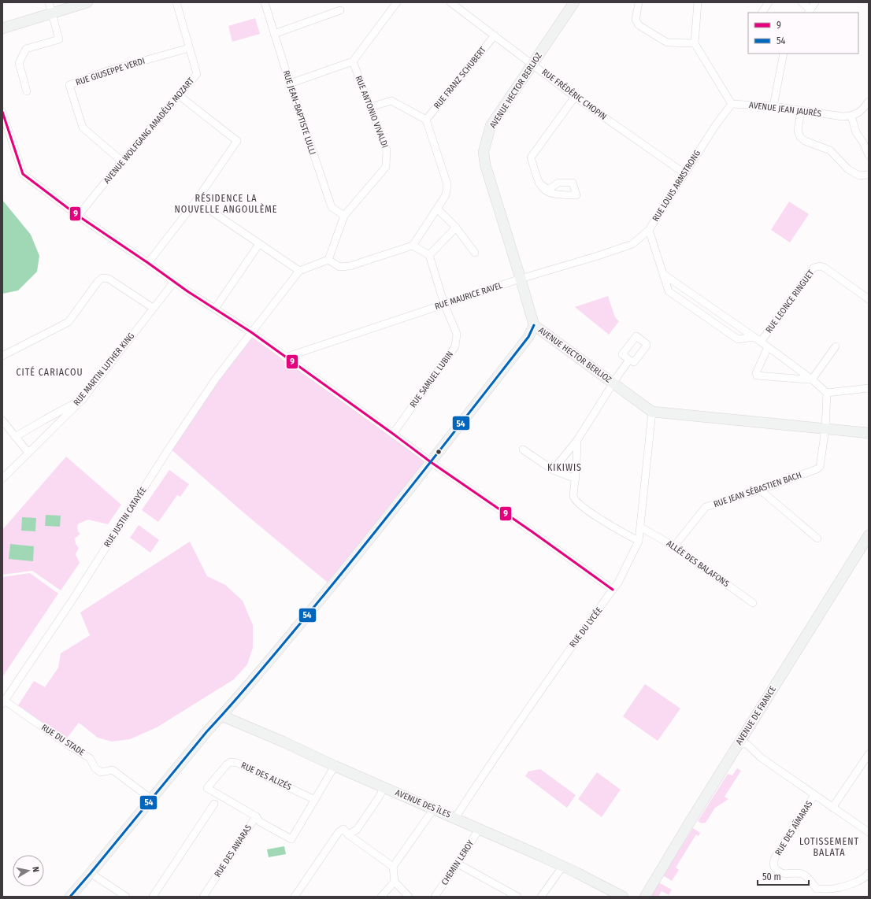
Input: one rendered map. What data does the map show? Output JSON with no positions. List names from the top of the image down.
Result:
{
  "streets": {
    "street": [
      "RUE GIUSEPPE VERDI",
      "RUE FRANZ SCHUBERT",
      "AVENUE HECTOR BERLIOZ",
      "RUE FRÉDÉRIC CHOPIN",
      "AVENUE JEAN JAURÈS",
      "RUE ANTONIO VIVALDI",
      "RUE JEAN-BAPTISTE LULLI",
      "AVENUE WOLFGANG AMADÉUS MOZART",
      "RUE LOUIS ARMSTRONG",
      "RUE MAURICE RAVEL",
      "RUE LEONCE RINGUET",
      "RUE MARTIN LUTHER KING",
      "RUE SAMUEL LUBIN",
      "RUE JEAN SÉBASTIEN BACH",
      "RUE JUSTIN CATAYÉE",
      "ALLÉE DES BALAFONS",
      "RUE DU LYCÉE",
      "AVENUE DE FRANCE",
      "RUE DU STADE",
      "RUE DES ALIZÉS",
      "AVENUE DES ÎLES",
      "RUE DES AÏMARAS",
      "RUE DES AWARAS",
      "CHEMIN LEROY"
    ]
  },
  "crossings": [
    ["RUE GIUSEPPE VERDI", "AVENUE WOLFGANG AMADÉUS MOZART"],
    ["RUE FRANZ SCHUBERT", "RUE FRÉDÉRIC CHOPIN"],
    ["AVENUE HECTOR BERLIOZ", "RUE FRÉDÉRIC CHOPIN"],
    ["AVENUE HECTOR BERLIOZ", "RUE MAURICE RAVEL"],
    ["AVENUE HECTOR BERLIOZ", "RUE JEAN SÉBASTIEN BACH"],
    ["AVENUE HECTOR BERLIOZ", "RUE DU LYCÉE"],
    ["RUE FRÉDÉRIC CHOPIN", "RUE LOUIS ARMSTRONG"],
    ["AVENUE JEAN JAURÈS", "RUE LOUIS ARMSTRONG"],
    ["RUE ANTONIO VIVALDI", "RUE JEAN-BAPTISTE LULLI"],
    ["RUE LOUIS ARMSTRONG", "RUE MAURICE RAVEL"],
    ["RUE MAURICE RAVEL", "RUE SAMUEL LUBIN"],
    ["RUE JEAN SÉBASTIEN BACH", "ALLÉE DES BALAFONS"],
    ["RUE JUSTIN CATAYÉE", "RUE DU STADE"],
    ["ALLÉE DES BALAFONS", "RUE DU LYCÉE"],
    ["RUE DU LYCÉE", "AVENUE DES ÎLES"],
    ["RUE DES ALIZÉS", "RUE DES AWARAS"],
    ["AVENUE DES ÎLES", "CHEMIN LEROY"]
  ],
  "districts": [
    "RÉSIDENCE LA NOUVELLE ANGOULÈME",
    "CITÉ CARIACOU",
    "KIKIWIS",
    "LOTISSEMENT BALATA"
  ],
  "lines": ["transit line 9", "transit line 54"],
  "legend": ["9", "54"],
  "scale_bar": "50 m",
  "north": "right"
}
